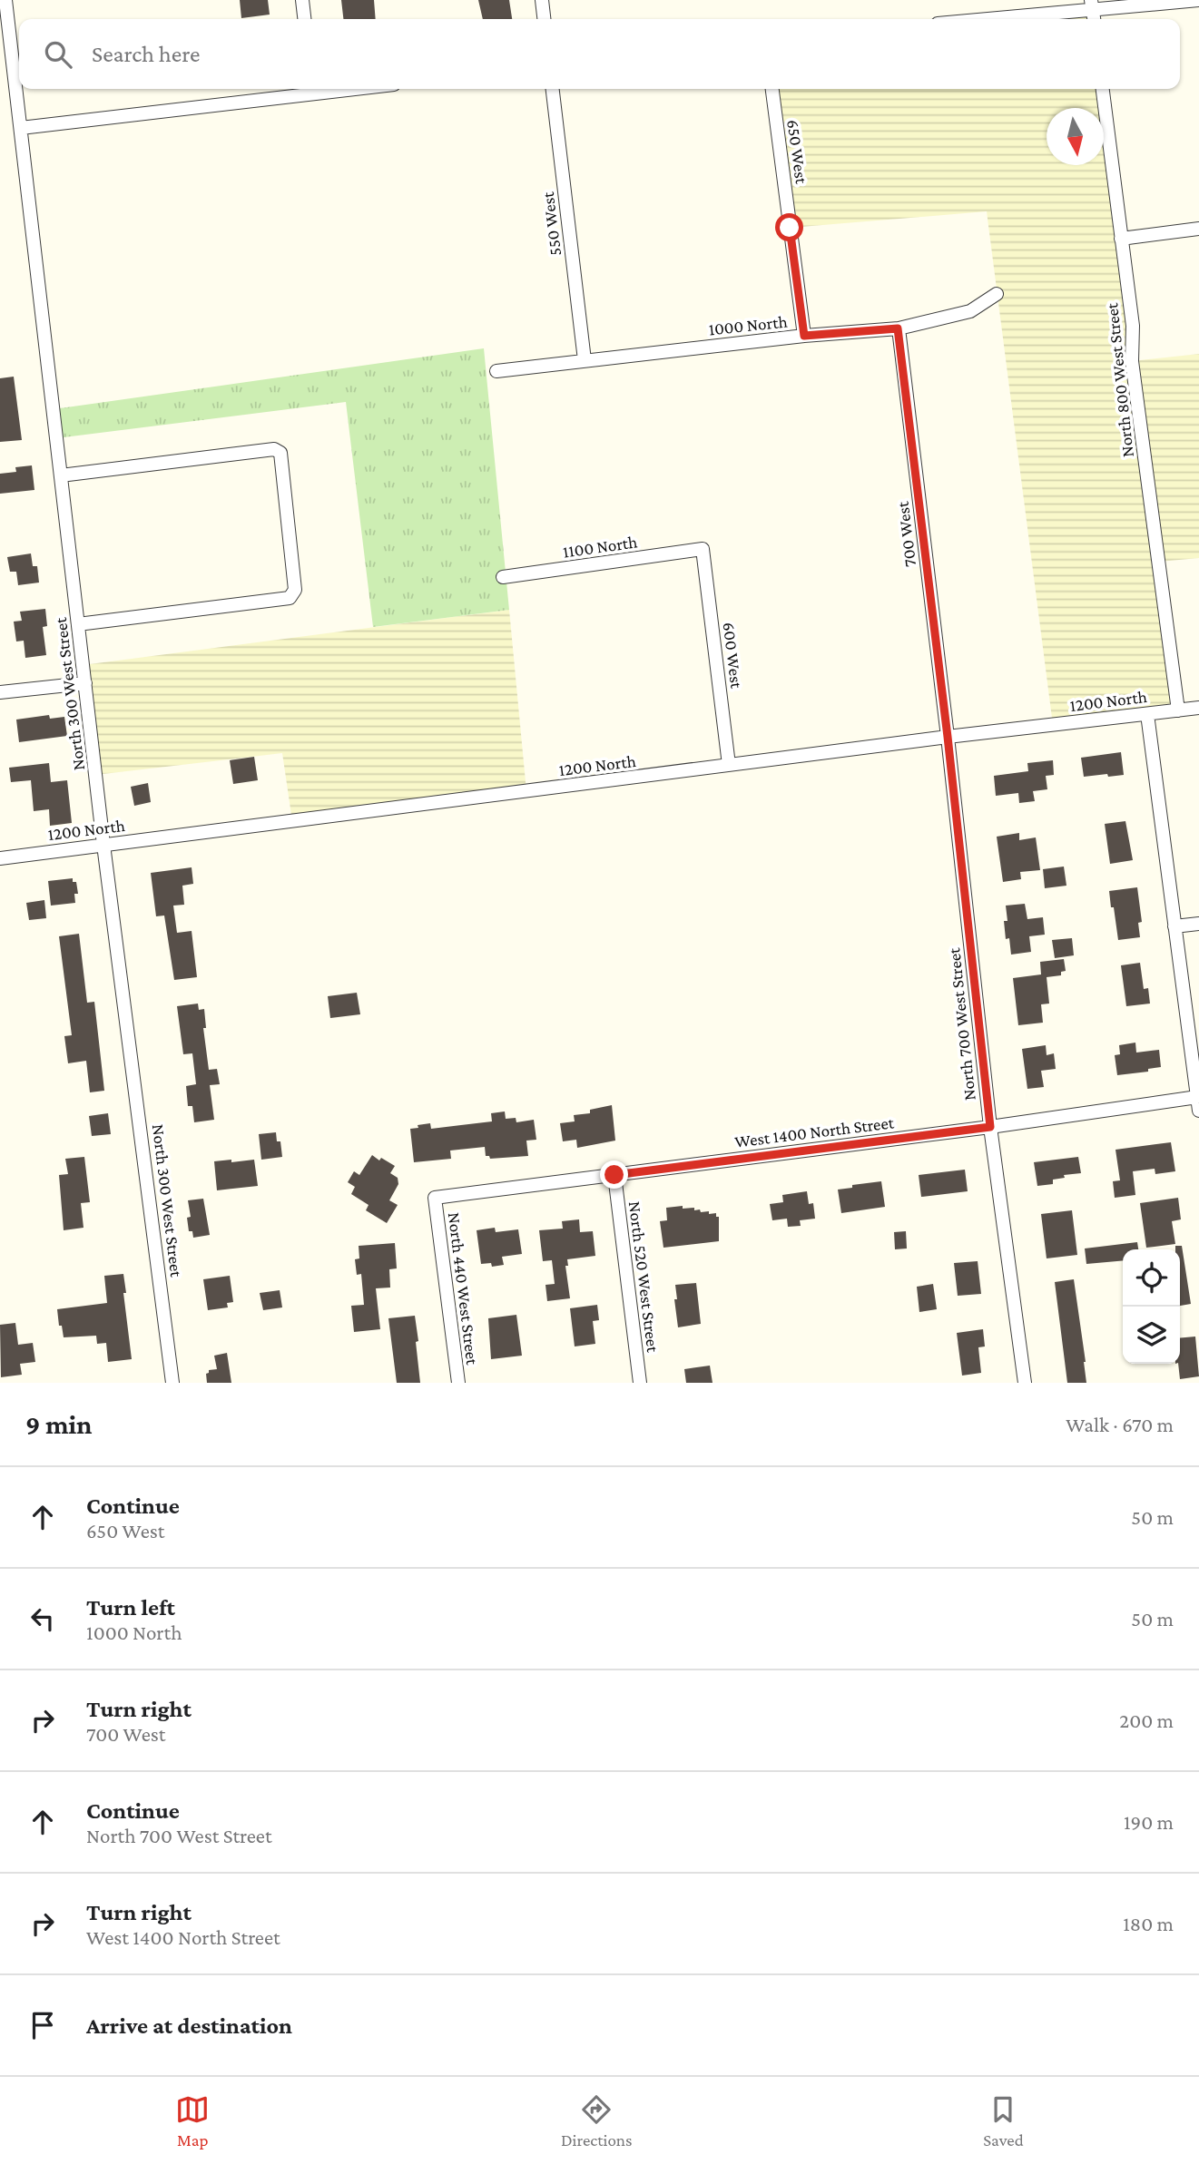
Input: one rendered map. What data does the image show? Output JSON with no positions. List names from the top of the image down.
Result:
{
  "streets": {
    "street": [
      "650 West",
      "550 West",
      "1000 North",
      "North 800 West Street",
      "700 West",
      "1100 North",
      "600 West",
      "North 300 West Street",
      "1200 North",
      "North 700 West Street",
      "West 1400 North Street",
      "North 520 West Street",
      "North 440 West Street"
    ]
  },
  "crossings": [
    ["650 West", "1000 North"],
    ["550 West", "1000 North"],
    ["1000 North", "700 West"],
    ["North 800 West Street", "1200 North"],
    ["700 West", "1200 North"],
    ["700 West", "North 700 West Street"],
    ["1100 North", "600 West"],
    ["600 West", "1200 North"],
    ["North 300 West Street", "1200 North"],
    ["1200 North", "North 700 West Street"],
    ["North 700 West Street", "West 1400 North Street"],
    ["West 1400 North Street", "North 520 West Street"],
    ["West 1400 North Street", "North 440 West Street"]
  ],
  "north": "bottom",
  "page": {
    "search": "Search here",
    "heading": ["9 min", "Walk · 670 m"],
    "list": [
      ["Continue", "650 West", "50 m"],
      ["Turn left", "1000 North", "50 m"],
      ["Turn right", "700 West", "200 m"],
      ["Continue", "North 700 West Street", "190 m"],
      ["Turn right", "West 1400 North Street", "180 m"],
      "Arrive at destination"
    ],
    "nav": ["Map", "Directions", "Saved"]
  }
}
